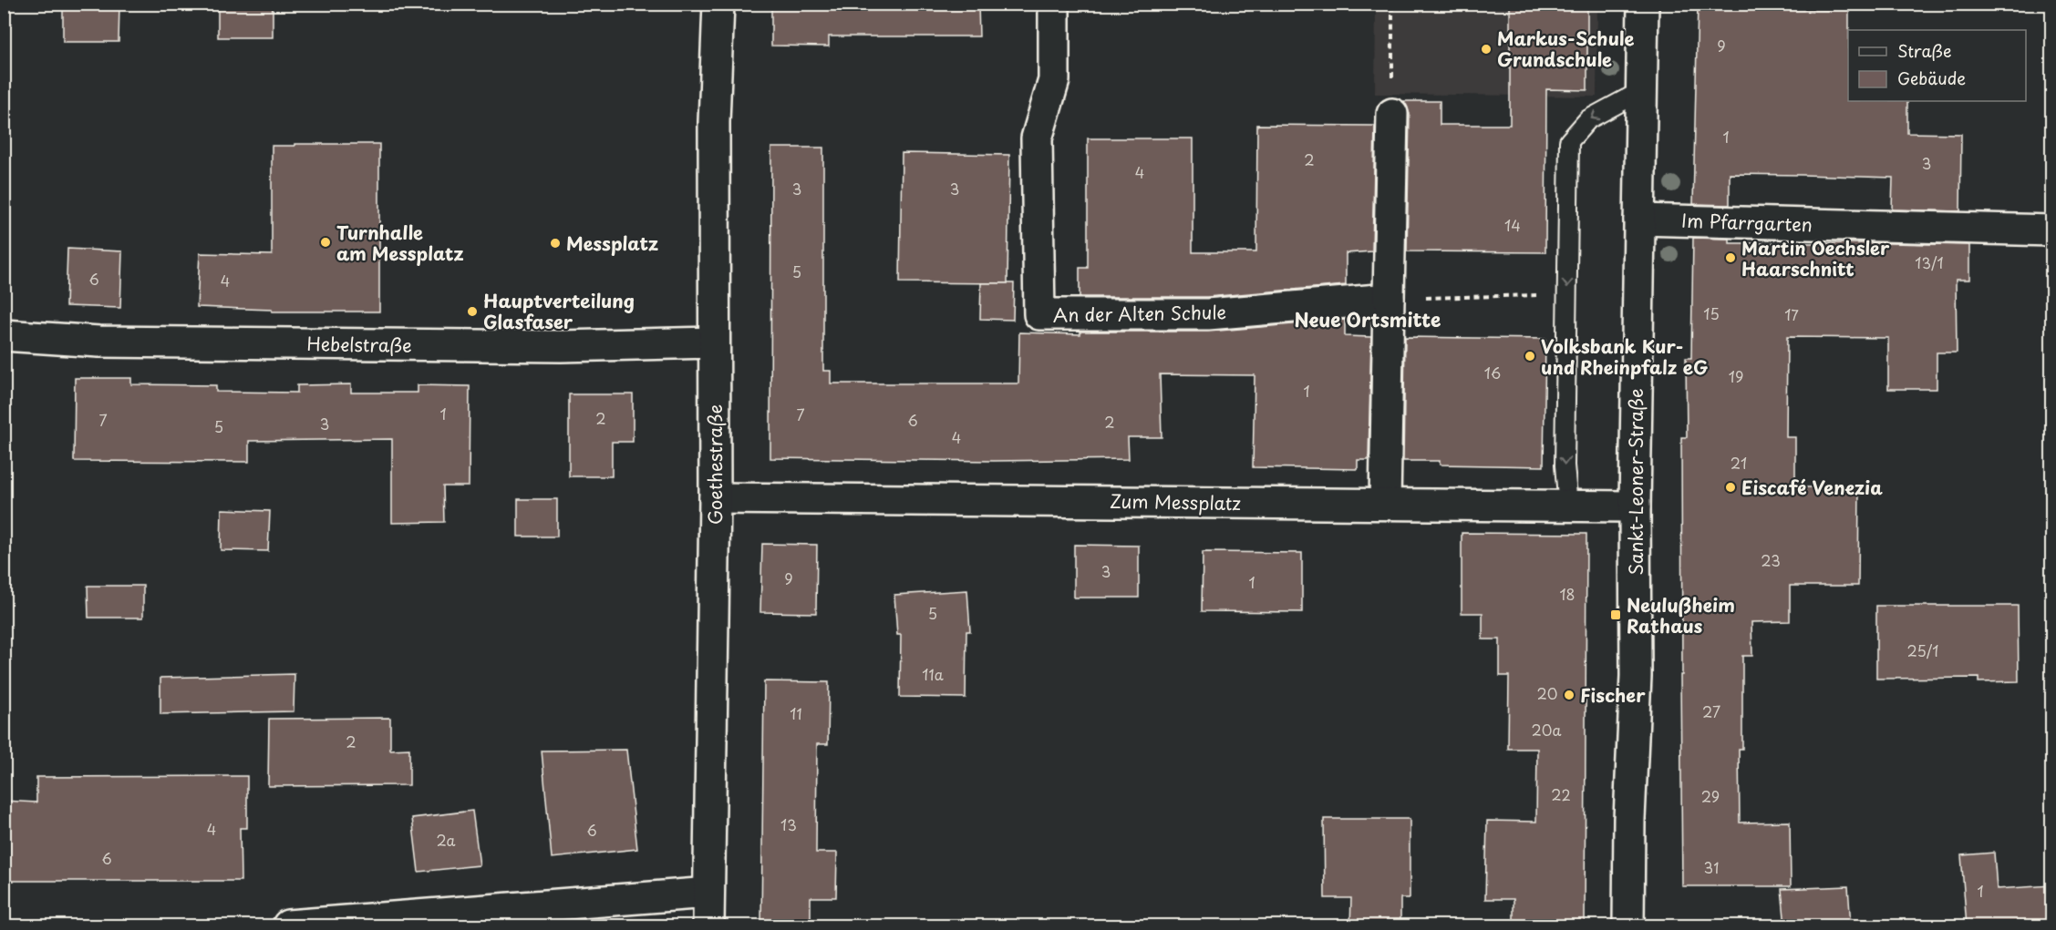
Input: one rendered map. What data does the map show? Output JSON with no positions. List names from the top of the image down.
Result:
{
  "streets": {
    "street": [
      "Im Pfarrgarten",
      "An der Alten Schule",
      "Hebelstraße",
      "Goethestraße",
      "Sankt-Leoner-Straße",
      "Zum Messplatz"
    ]
  },
  "crossings": [
    ["Im Pfarrgarten", "Sankt-Leoner-Straße"],
    ["Hebelstraße", "Goethestraße"],
    ["Goethestraße", "Zum Messplatz"],
    ["Sankt-Leoner-Straße", "Zum Messplatz"]
  ],
  "districts": ["Neue Ortsmitte"],
  "places": {
    "other": [
      "Markus-Schule Grundschule",
      "Turnhalle am Messplatz",
      "Messplatz",
      "Martin Oechsler Haarschnitt",
      "Hauptverteilung Glasfaser",
      "Volksbank Kur- und Rheinpfalz eG",
      "Eiscafé Venezia",
      "Fischer"
    ],
    "transit": ["Neulußheim Rathaus"]
  },
  "house_numbers": [
    "9",
    "1",
    "2",
    "3",
    "4",
    "3",
    "3",
    "14",
    "13/1",
    "5",
    "6",
    "4",
    "15",
    "17",
    "16",
    "19",
    "1",
    "1",
    "7",
    "2",
    "7",
    "6",
    "2",
    "3",
    "5",
    "4",
    "21",
    "23",
    "3",
    "9",
    "1",
    "18",
    "5",
    "25/1",
    "11a",
    "20",
    "27",
    "11",
    "20a",
    "2",
    "22",
    "29",
    "13",
    "4",
    "6",
    "2a",
    "6",
    "31",
    "1"
  ],
  "legend": ["Straße", "Gebäude"]
}
